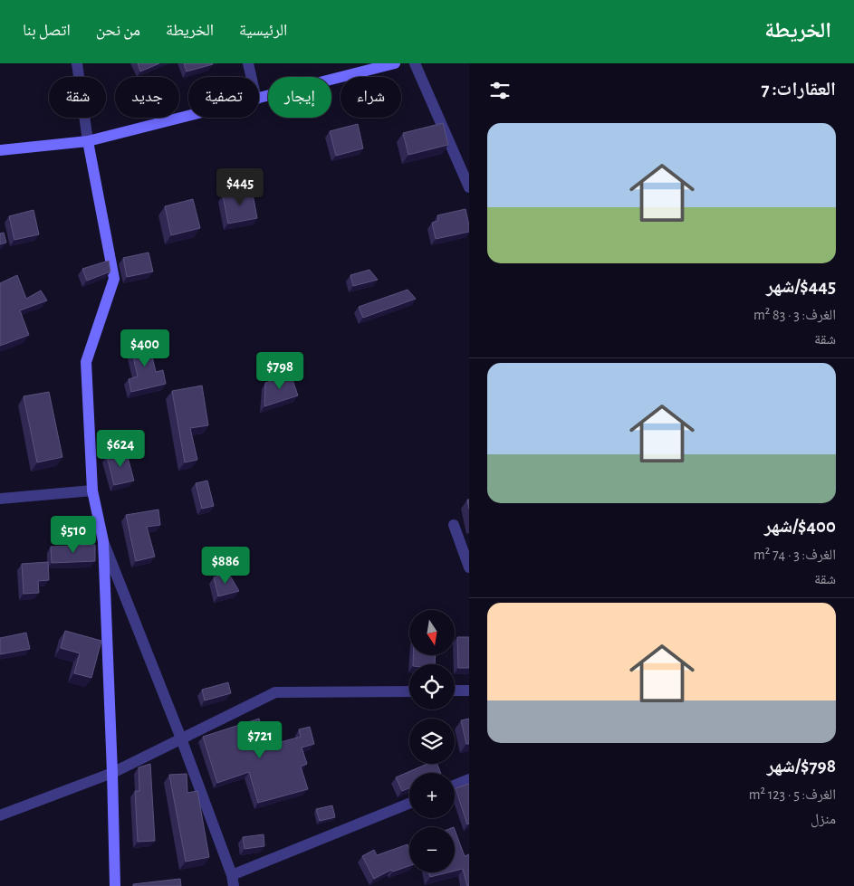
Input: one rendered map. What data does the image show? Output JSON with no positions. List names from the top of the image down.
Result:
{
  "north": "bottom",
  "page": {
    "header": "الخريطة",
    "nav": [
      "الرئيسية",
      "الخريطة",
      "من نحن",
      "اتصل بنا"
    ],
    "heading": "العقارات: 7",
    "chip": [
      "شراء",
      "إيجار",
      "تصفية",
      "جديد",
      "شقة"
    ],
    "list": [
      {
        "name": "$445/شهر",
        "note": "الغرف: 3 · 83 m² · شقة"
      },
      {
        "name": "$400/شهر",
        "note": "الغرف: 3 · 74 m² · شقة"
      },
      {
        "name": "$798/شهر",
        "note": "الغرف: 5 · 123 m² · منزل"
      }
    ],
    "price": [
      "$445",
      "$400",
      "$798",
      "$624",
      "$510",
      "$886",
      "$721"
    ],
    "map_buttons": ["+", "−"]
  }
}
